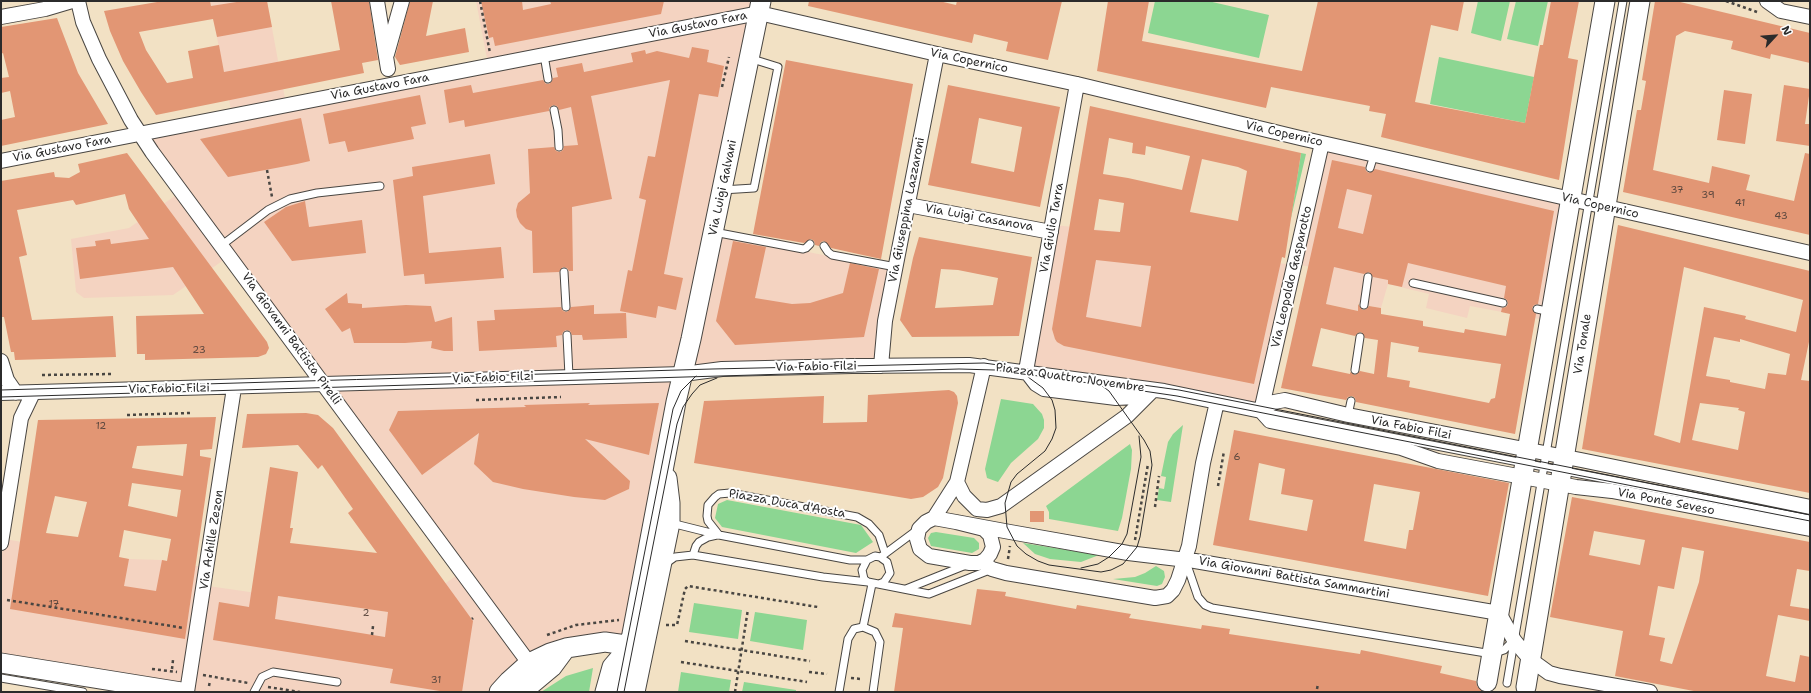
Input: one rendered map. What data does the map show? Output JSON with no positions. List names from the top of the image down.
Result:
{
  "streets": {
    "main road": ["Via Luigi Galvani", "Via Tonale"],
    "street": [
      "Via Gustavo Fara",
      "Via Copernico",
      "Via Giuseppina Lazzaroni",
      "Via Luigi Casanova",
      "Via Giulio Tarra",
      "Via Leopoldo Gasparotto",
      "Via Giovanni Battista Pirelli",
      "Via Fabio Filzi",
      "Piazza Quattro Novembre",
      "Via Ponte Seveso",
      "Via Achille Zezon",
      "Via Giovanni Battista Sammartini"
    ],
    "lane": ["Piazza Duca d'Aosta"]
  },
  "crossings": [
    ["Via Gustavo Fara", "Via Copernico"],
    ["Via Gustavo Fara", "Via Luigi Galvani"],
    ["Via Gustavo Fara", "Via Giovanni Battista Pirelli"],
    ["Via Copernico", "Via Luigi Galvani"],
    ["Via Copernico", "Via Giuseppina Lazzaroni"],
    ["Via Copernico", "Via Giulio Tarra"],
    ["Via Copernico", "Via Leopoldo Gasparotto"],
    ["Via Copernico", "Via Tonale"],
    ["Via Luigi Galvani", "Via Fabio Filzi"],
    ["Via Giuseppina Lazzaroni", "Via Luigi Casanova"],
    ["Via Giuseppina Lazzaroni", "Via Fabio Filzi"],
    ["Via Luigi Casanova", "Via Giulio Tarra"],
    ["Via Giulio Tarra", "Piazza Quattro Novembre"],
    ["Via Leopoldo Gasparotto", "Via Fabio Filzi"],
    ["Via Giovanni Battista Pirelli", "Via Fabio Filzi"],
    ["Via Tonale", "Via Fabio Filzi"],
    ["Via Tonale", "Via Ponte Seveso"],
    ["Via Tonale", "Via Giovanni Battista Sammartini"],
    ["Via Fabio Filzi", "Piazza Quattro Novembre"],
    ["Via Fabio Filzi", "Via Ponte Seveso"],
    ["Via Fabio Filzi", "Via Achille Zezon"]
  ],
  "house_numbers": [
    "37",
    "39",
    "41",
    "43",
    "23",
    "12",
    "6",
    "17",
    "2",
    "31"
  ],
  "north": "top right"
}
